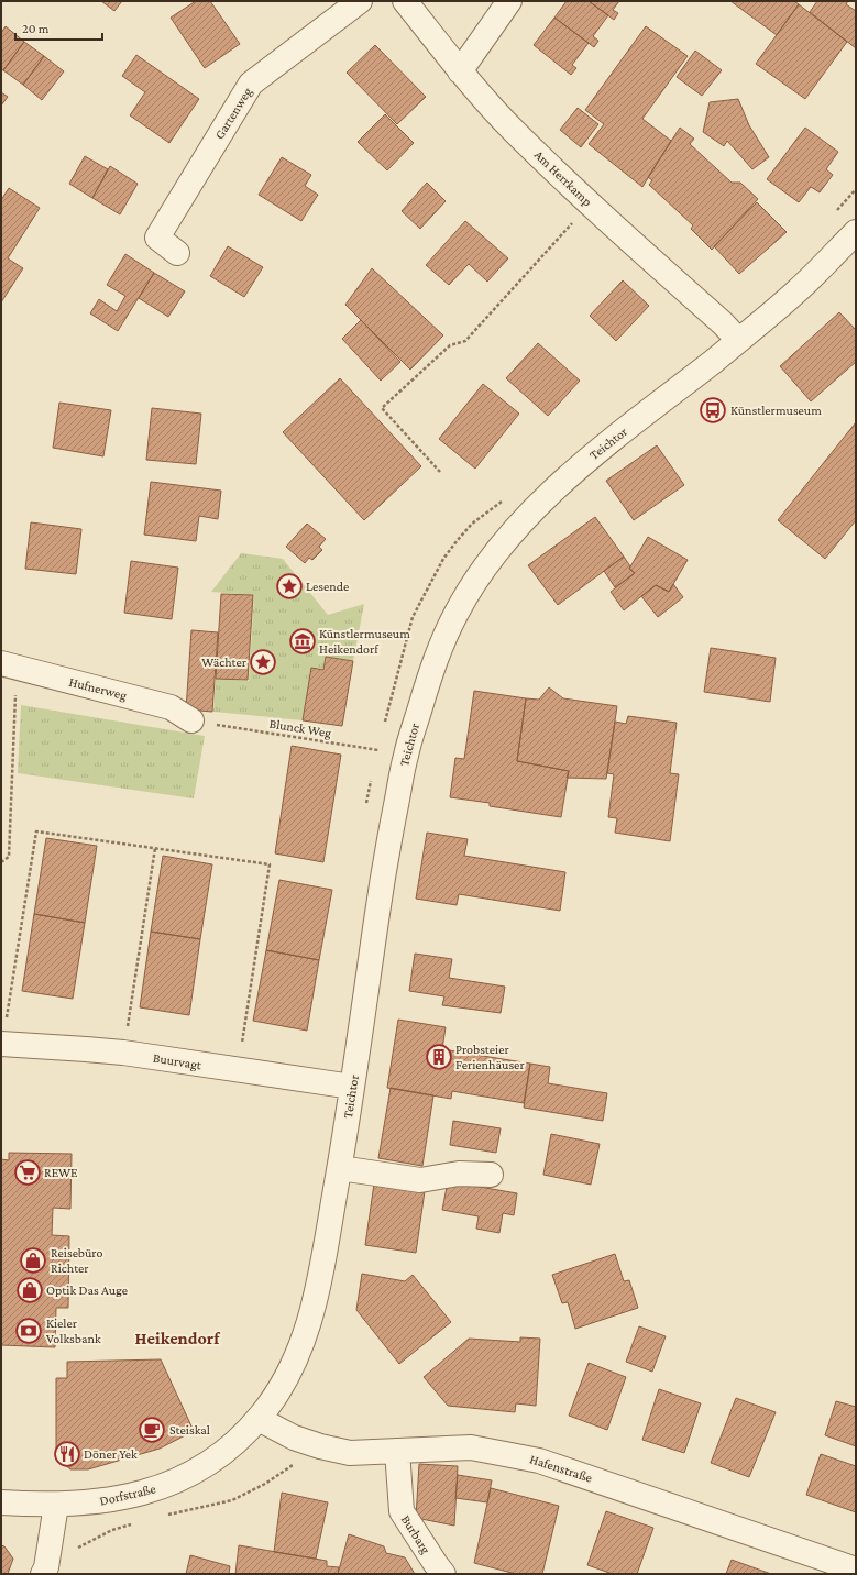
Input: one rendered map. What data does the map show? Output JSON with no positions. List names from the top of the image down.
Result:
{
  "streets": {
    "street": [
      "Gartenweg",
      "Am Herrkamp",
      "Teichtor",
      "Hufnerweg",
      "Buurvagt",
      "Hafenstraße",
      "Dorfstraße",
      "Burbarg"
    ],
    "path": ["Blunck Weg"]
  },
  "crossings": [
    ["Am Herrkamp", "Teichtor"],
    ["Teichtor", "Blunck Weg"],
    ["Teichtor", "Buurvagt"],
    ["Teichtor", "Hafenstraße"],
    ["Teichtor", "Dorfstraße"],
    ["Hufnerweg", "Blunck Weg"],
    ["Hafenstraße", "Dorfstraße"],
    ["Hafenstraße", "Burbarg"]
  ],
  "districts": ["Heikendorf"],
  "places": {
    "bus stop": ["Künstlermuseum"],
    "place": ["Lesende", "Wächter"],
    "museum": ["Künstlermuseum Heikendorf"],
    "building": ["Probsteier Ferienhäuser"],
    "supermarket": ["REWE"],
    "shop": ["Reisebüro Richter", "Optik Das Auge"],
    "bank": ["Kieler Volksbank"],
    "cafe": ["Steiskal"],
    "restaurant": ["Döner Yek"]
  },
  "scale_bar": "20 m"
}
